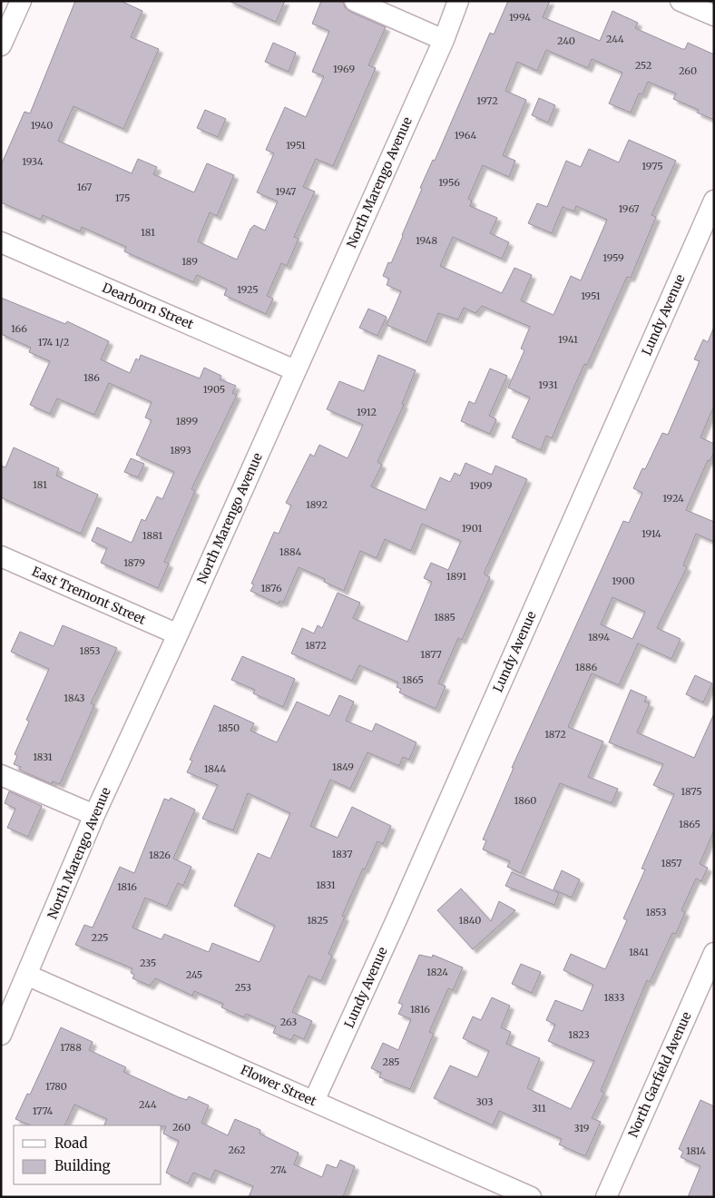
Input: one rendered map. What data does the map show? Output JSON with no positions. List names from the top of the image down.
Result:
{
  "streets": {
    "street": [
      "North Marengo Avenue",
      "Dearborn Street",
      "Lundy Avenue",
      "East Tremont Street",
      "North Garfield Avenue",
      "Flower Street"
    ]
  },
  "crossings": [
    ["North Marengo Avenue", "Dearborn Street"],
    ["North Marengo Avenue", "East Tremont Street"],
    ["North Marengo Avenue", "Flower Street"],
    ["Lundy Avenue", "Flower Street"]
  ],
  "house_numbers": [
    "1994",
    "244",
    "240",
    "252",
    "1969",
    "260",
    "1972",
    "1940",
    "1964",
    "1951",
    "1934",
    "1975",
    "1956",
    "167",
    "1947",
    "175",
    "1967",
    "181",
    "1948",
    "1959",
    "189",
    "1925",
    "1951",
    "166",
    "1941",
    "174 1/2",
    "186",
    "1931",
    "1905",
    "1912",
    "1899",
    "1893",
    "181",
    "1909",
    "1924",
    "1892",
    "1901",
    "1914",
    "1881",
    "1884",
    "1879",
    "1891",
    "1900",
    "1876",
    "1885",
    "1894",
    "1872",
    "1853",
    "1877",
    "1886",
    "1865",
    "1843",
    "1850",
    "1872",
    "1831",
    "1849",
    "1844",
    "1875",
    "1860",
    "1865",
    "1837",
    "1826",
    "1857",
    "1831",
    "1816",
    "1853",
    "1825",
    "1840",
    "225",
    "1841",
    "235",
    "1824",
    "245",
    "253",
    "1833",
    "1816",
    "263",
    "1823",
    "1788",
    "285",
    "1780",
    "303",
    "244",
    "311",
    "1774",
    "260",
    "319",
    "262",
    "1814",
    "274"
  ],
  "legend": ["Road", "Building"]
}
